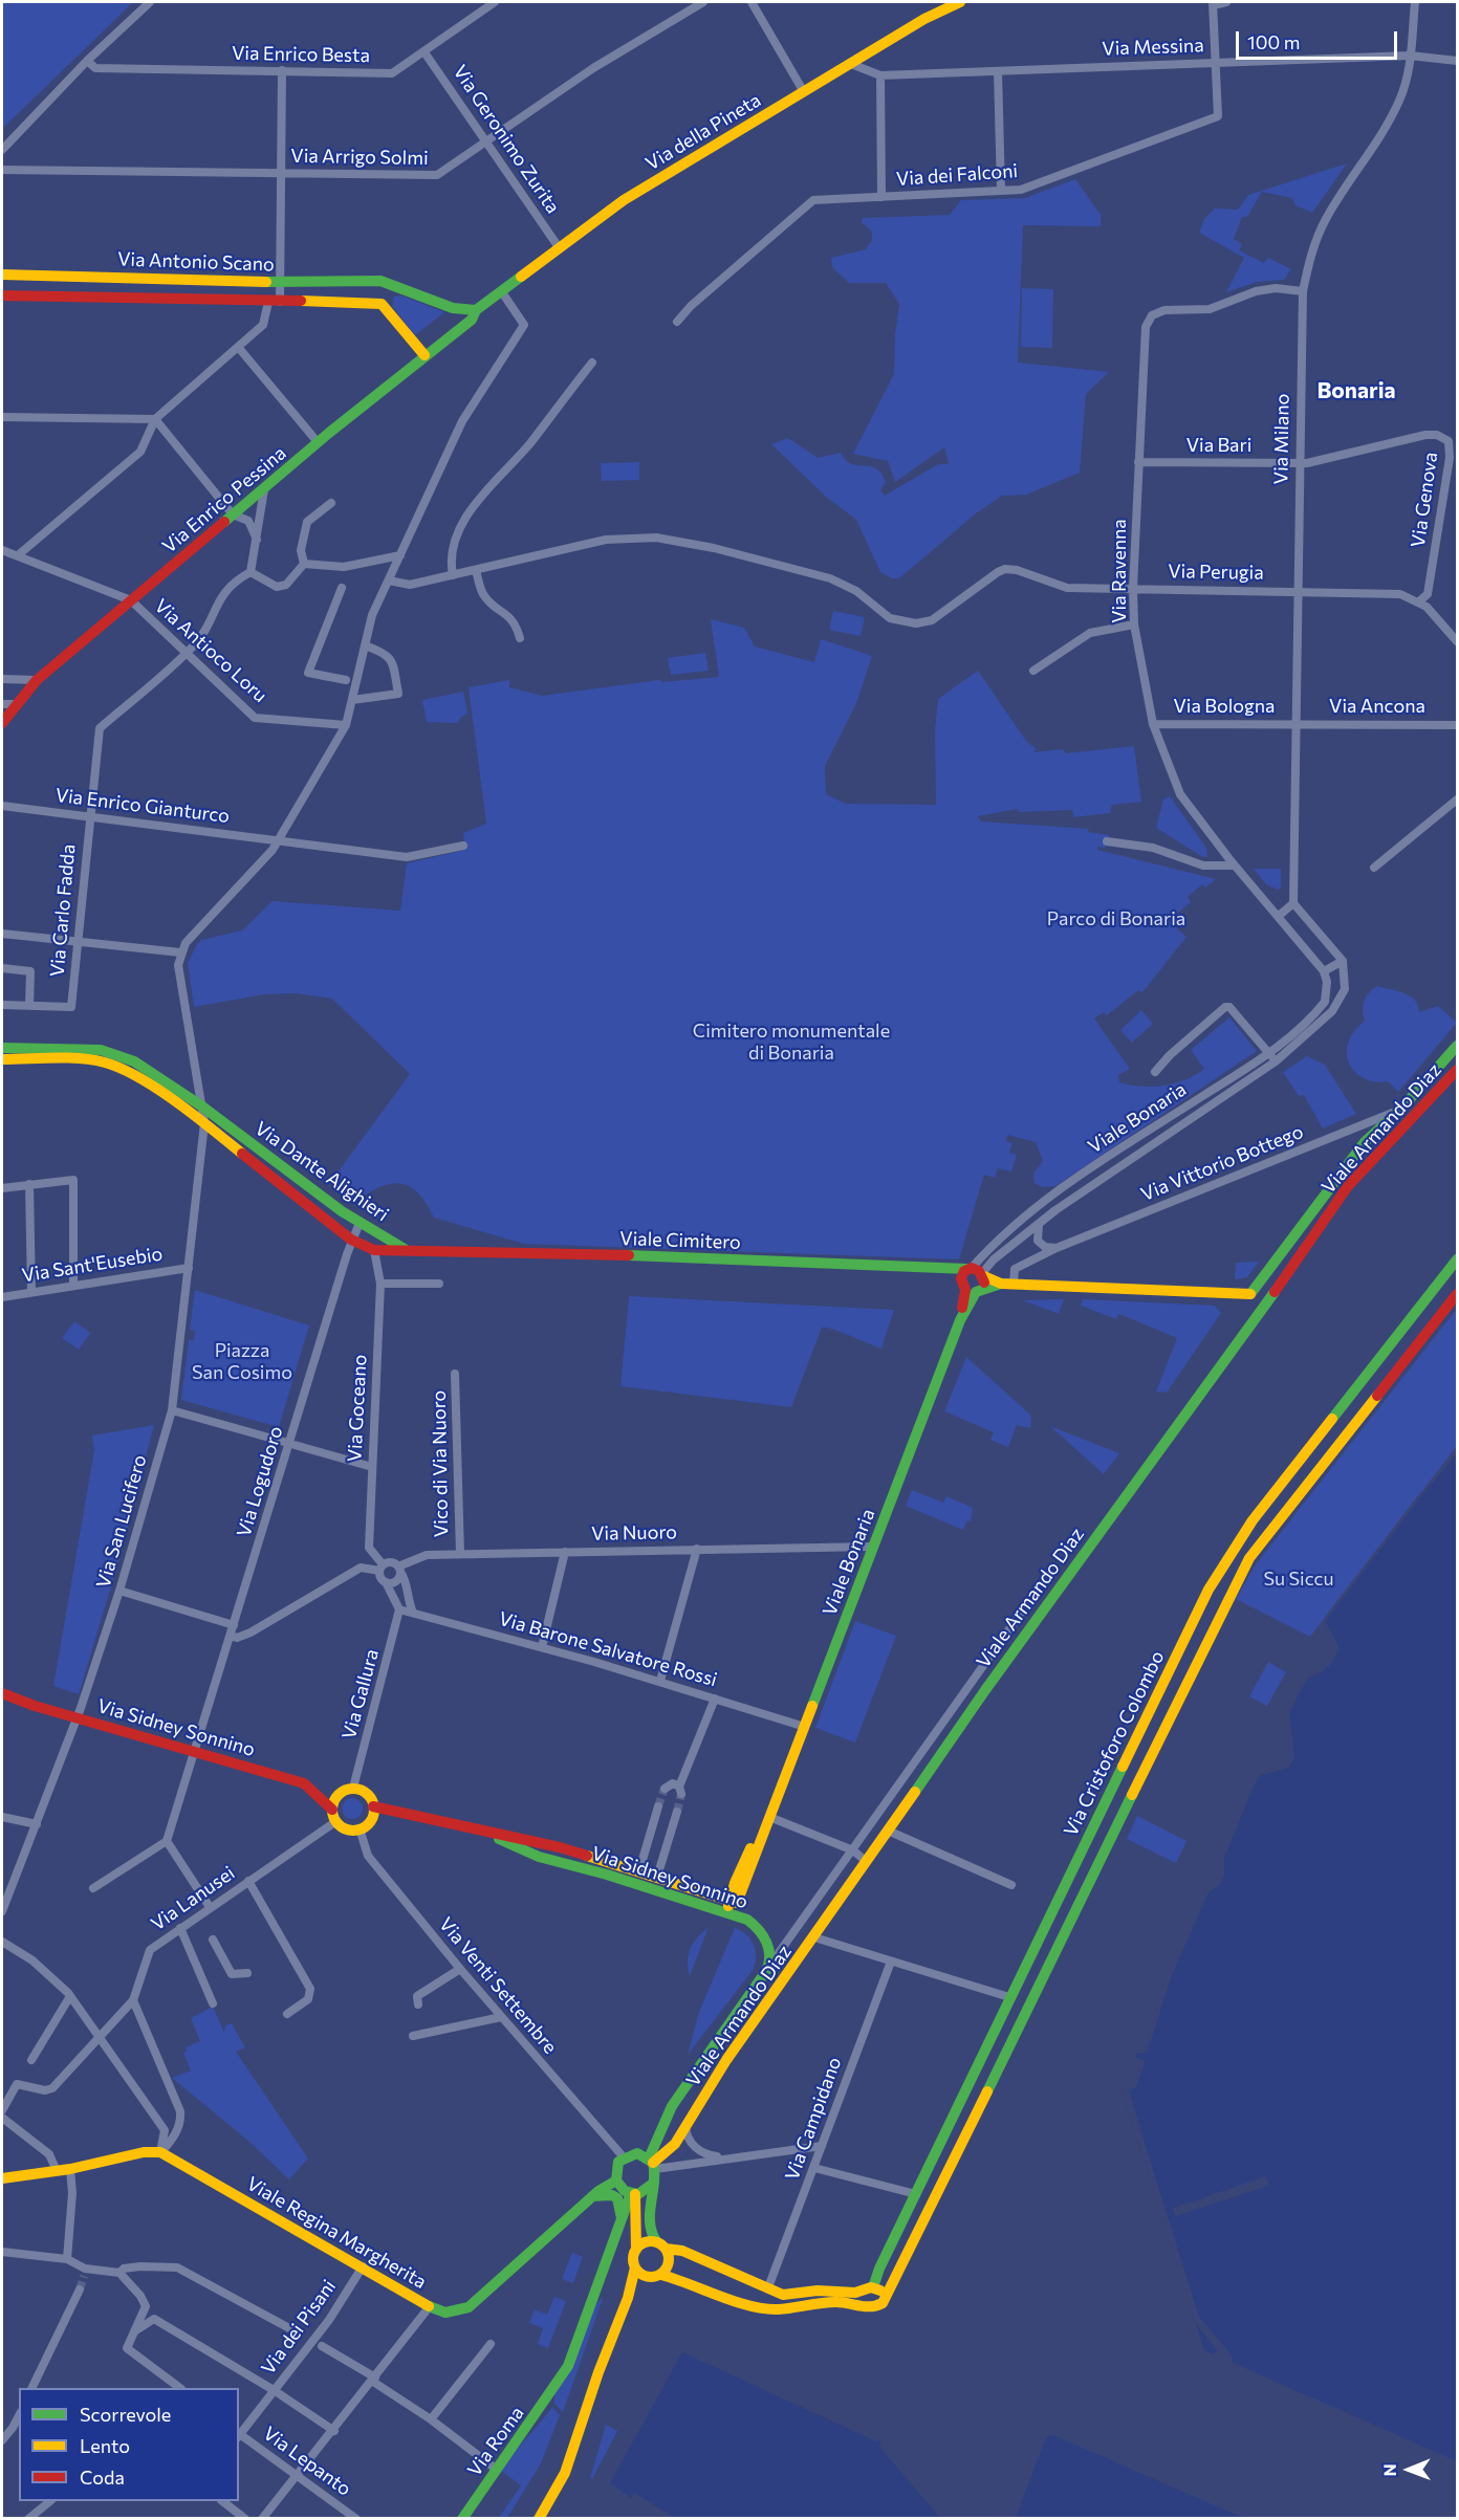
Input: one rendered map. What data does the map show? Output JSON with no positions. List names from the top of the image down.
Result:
{
  "streets": {
    "main road": [
      "Via della Pineta",
      "Via Antonio Scano",
      "Via Enrico Pessina",
      "Viale Bonaria",
      "Viale Armando Diaz",
      "Via Dante Alighieri",
      "Viale Cimitero",
      "Via Sidney Sonnino",
      "Via Cristoforo Colombo",
      "Viale Regina Margherita",
      "Via Roma"
    ],
    "street": [
      "Via Messina",
      "Via Enrico Besta",
      "Via Geronimo Zurita",
      "Via Arrigo Solmi",
      "Via dei Falconi",
      "Via Milano",
      "Via Bari",
      "Via Genova",
      "Via Ravenna",
      "Via Perugia",
      "Via Antioco Loru",
      "Via Bologna",
      "Via Ancona",
      "Via Enrico Gianturco",
      "Via Carlo Fadda",
      "Via Vittorio Bottego",
      "Via Sant'Eusebio",
      "Via Goceano",
      "Vico di Via Nuoro",
      "Via Logudoro",
      "Via San Lucifero",
      "Via Nuoro",
      "Via Barone Salvatore Rossi",
      "Via Gallura",
      "Via Lanusei",
      "Via Venti Settembre",
      "Via Campidano",
      "Via dei Pisani",
      "Via Lepanto"
    ]
  },
  "crossings": [
    ["Via Messina", "Via della Pineta"],
    ["Via Messina", "Via dei Falconi"],
    ["Via Messina", "Via Milano"],
    ["Via Enrico Besta", "Via Geronimo Zurita"],
    ["Via della Pineta", "Via Geronimo Zurita"],
    ["Via della Pineta", "Via Antonio Scano"],
    ["Via della Pineta", "Via Enrico Pessina"],
    ["Via Geronimo Zurita", "Via Arrigo Solmi"],
    ["Via Antonio Scano", "Via Enrico Pessina"],
    ["Via Milano", "Via Bari"],
    ["Via Milano", "Via Genova"],
    ["Via Milano", "Via Ravenna"],
    ["Via Milano", "Via Perugia"],
    ["Via Milano", "Via Bologna"],
    ["Via Milano", "Via Ancona"],
    ["Via Bari", "Via Genova"],
    ["Via Bari", "Via Ravenna"],
    ["Via Enrico Pessina", "Via Antioco Loru"],
    ["Via Genova", "Via Perugia"],
    ["Via Ravenna", "Via Perugia"],
    ["Via Ravenna", "Via Bologna"],
    ["Via Antioco Loru", "Via Carlo Fadda"],
    ["Via Bologna", "Via Ancona"],
    ["Via Enrico Gianturco", "Via Carlo Fadda"],
    ["Viale Bonaria", "Viale Cimitero"],
    ["Viale Bonaria", "Via Nuoro"],
    ["Viale Bonaria", "Via Barone Salvatore Rossi"],
    ["Viale Bonaria", "Via Sidney Sonnino"],
    ["Viale Armando Diaz", "Via Vittorio Bottego"],
    ["Viale Armando Diaz", "Via Sidney Sonnino"],
    ["Viale Armando Diaz", "Via Venti Settembre"],
    ["Viale Armando Diaz", "Viale Regina Margherita"],
    ["Viale Armando Diaz", "Via Roma"],
    ["Via Vittorio Bottego", "Viale Cimitero"],
    ["Via Dante Alighieri", "Viale Cimitero"],
    ["Via Dante Alighieri", "Via Goceano"],
    ["Via Dante Alighieri", "Via Logudoro"],
    ["Via Dante Alighieri", "Via San Lucifero"],
    ["Via Sant'Eusebio", "Via San Lucifero"],
    ["Via Goceano", "Via Nuoro"],
    ["Via Goceano", "Via Barone Salvatore Rossi"],
    ["Via Goceano", "Via Gallura"],
    ["Vico di Via Nuoro", "Via Nuoro"],
    ["Via Logudoro", "Via Sidney Sonnino"],
    ["Via San Lucifero", "Via Sidney Sonnino"],
    ["Via Barone Salvatore Rossi", "Via Gallura"],
    ["Via Gallura", "Via Sidney Sonnino"],
    ["Via Gallura", "Via Lanusei"],
    ["Via Gallura", "Via Venti Settembre"],
    ["Via Sidney Sonnino", "Via Lanusei"],
    ["Via Sidney Sonnino", "Via Venti Settembre"],
    ["Via Lanusei", "Via Venti Settembre"],
    ["Via Venti Settembre", "Viale Regina Margherita"],
    ["Via Venti Settembre", "Via Roma"],
    ["Viale Regina Margherita", "Via dei Pisani"],
    ["Viale Regina Margherita", "Via Roma"]
  ],
  "districts": ["Bonaria"],
  "parks": [
    "Parco di Bonaria",
    "Cimitero monumentale di Bonaria",
    "Piazza San Cosimo",
    "Su Siccu"
  ],
  "legend": ["Scorrevole", "Lento", "Coda"],
  "scale_bar": "100 m",
  "north": "left"
}
